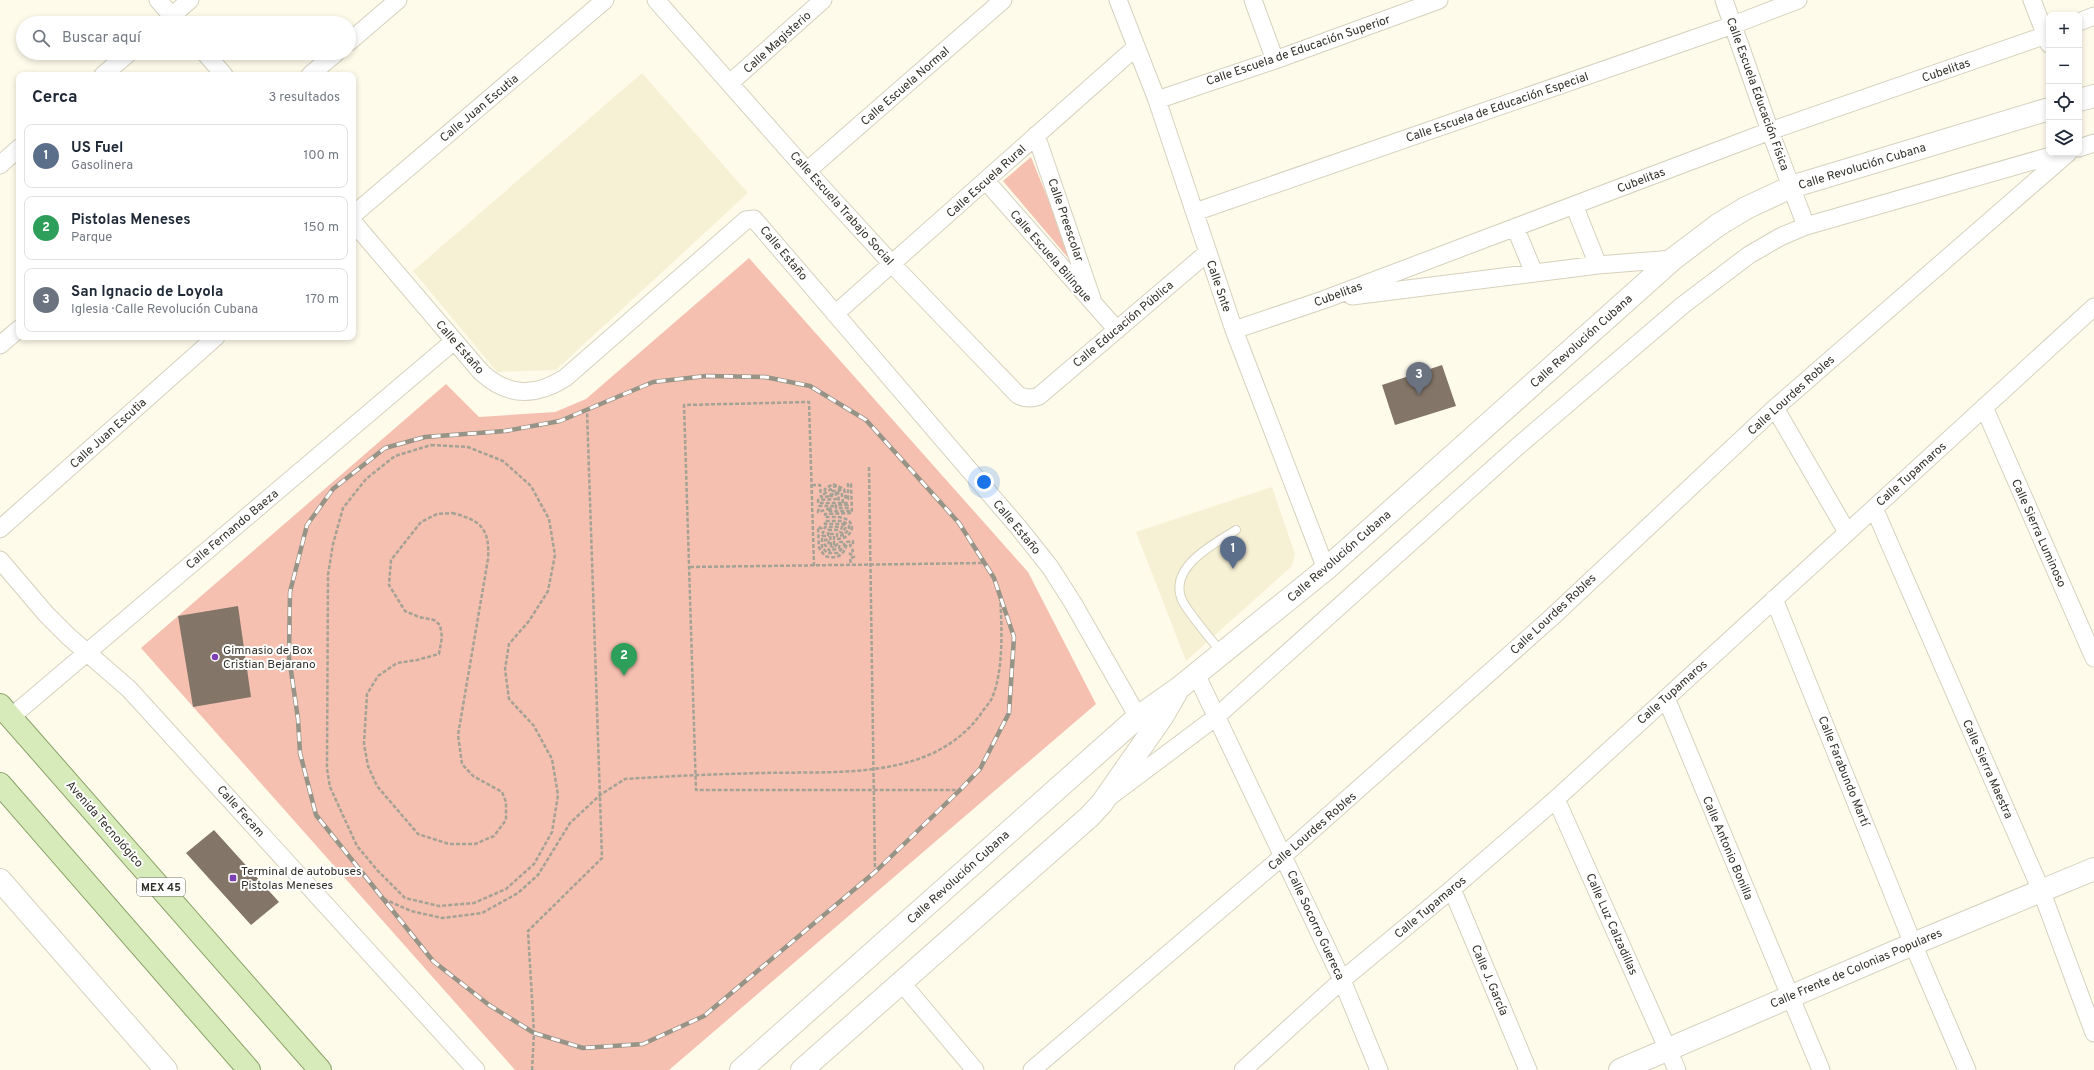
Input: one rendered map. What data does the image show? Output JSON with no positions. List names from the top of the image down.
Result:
{
  "streets": {
    "main road": ["Avenida Tecnológico", "MEX 45"],
    "street": [
      "Calle Magisterio",
      "Calle Escuela de Educación Superior",
      "Cubelitas",
      "Calle Escuela Normal",
      "Calle Escuela Educación Física",
      "Calle Escuela de Educación Especial",
      "Calle Juan Escutia",
      "Calle Revolución Cubana",
      "Calle Escuela Rural",
      "Calle Escuela Trabajo Social",
      "Calle Preescolar",
      "Calle Estaño",
      "Calle Escuela Bilingue",
      "Calle Snte",
      "Calle Educación Pública",
      "Calle Lourdes Robles",
      "Calle Tupamaros",
      "Calle Fernando Baeza",
      "Calle Sierra Luminoso",
      "Calle Sierra Maestra",
      "Calle Farabundo Martí",
      "Calle Fecam",
      "Calle Antonio Bonilla",
      "Calle Luz Calzadillas",
      "Calle Socorro Guereca",
      "Calle Frente de Colonias Populares",
      "Calle J. García"
    ]
  },
  "crossings": [
    ["Calle Magisterio", "Calle Escuela Trabajo Social"],
    ["Calle Escuela de Educación Superior", "Calle Snte"],
    ["Cubelitas", "Calle Escuela Educación Física"],
    ["Cubelitas", "Calle Snte"],
    ["Calle Escuela Normal", "Calle Escuela Trabajo Social"],
    ["Calle Escuela Educación Física", "Calle Escuela de Educación Especial"],
    ["Calle Escuela Educación Física", "Calle Revolución Cubana"],
    ["Calle Escuela de Educación Especial", "Calle Snte"],
    ["Calle Revolución Cubana", "Calle Estaño"],
    ["Calle Revolución Cubana", "Calle Snte"],
    ["Calle Revolución Cubana", "Calle Socorro Guereca"],
    ["Calle Escuela Rural", "Calle Escuela Trabajo Social"],
    ["Calle Escuela Rural", "Calle Preescolar"],
    ["Calle Escuela Rural", "Calle Estaño"],
    ["Calle Escuela Rural", "Calle Escuela Bilingue"],
    ["Calle Escuela Rural", "Calle Snte"],
    ["Calle Escuela Trabajo Social", "Calle Educación Pública"],
    ["Calle Preescolar", "Calle Escuela Bilingue"],
    ["Calle Estaño", "Calle Fernando Baeza"],
    ["Calle Escuela Bilingue", "Calle Educación Pública"],
    ["Calle Snte", "Calle Educación Pública"],
    ["Calle Lourdes Robles", "Calle Socorro Guereca"],
    ["Calle Tupamaros", "Calle Sierra Luminoso"],
    ["Calle Tupamaros", "Calle Sierra Maestra"],
    ["Calle Tupamaros", "Calle Farabundo Martí"],
    ["Calle Tupamaros", "Calle Antonio Bonilla"],
    ["Calle Tupamaros", "Calle Luz Calzadillas"],
    ["Calle Tupamaros", "Calle Socorro Guereca"],
    ["Calle Tupamaros", "Calle J. García"],
    ["Calle Fernando Baeza", "Calle Fecam"],
    ["Calle Fernando Baeza", "Avenida Tecnológico"],
    ["Calle Sierra Maestra", "Calle Frente de Colonias Populares"],
    ["Calle Farabundo Martí", "Calle Frente de Colonias Populares"],
    ["Calle Antonio Bonilla", "Calle Frente de Colonias Populares"],
    ["Calle Luz Calzadillas", "Calle Frente de Colonias Populares"]
  ],
  "places": {
    "other": ["Gimnasio de Box Cristian Bejarano"],
    "transit": ["Terminal de autobuses Pistolas Meneses"]
  },
  "page": {
    "map_buttons": ["+", "−"],
    "search": "Buscar aquí",
    "heading": ["Cerca", "3 resultados"],
    "list": [
      {
        "mark": "1",
        "name": "US Fuel",
        "note": "Gasolinera",
        "value": "100 m"
      },
      {
        "mark": "2",
        "name": "Pistolas Meneses",
        "note": "Parque",
        "value": "150 m"
      },
      {
        "mark": "3",
        "name": "San Ignacio de Loyola",
        "note": "Iglesia · Calle Revolución Cubana",
        "value": "170 m"
      }
    ],
    "pins": ["3", "1", "2"]
  }
}
